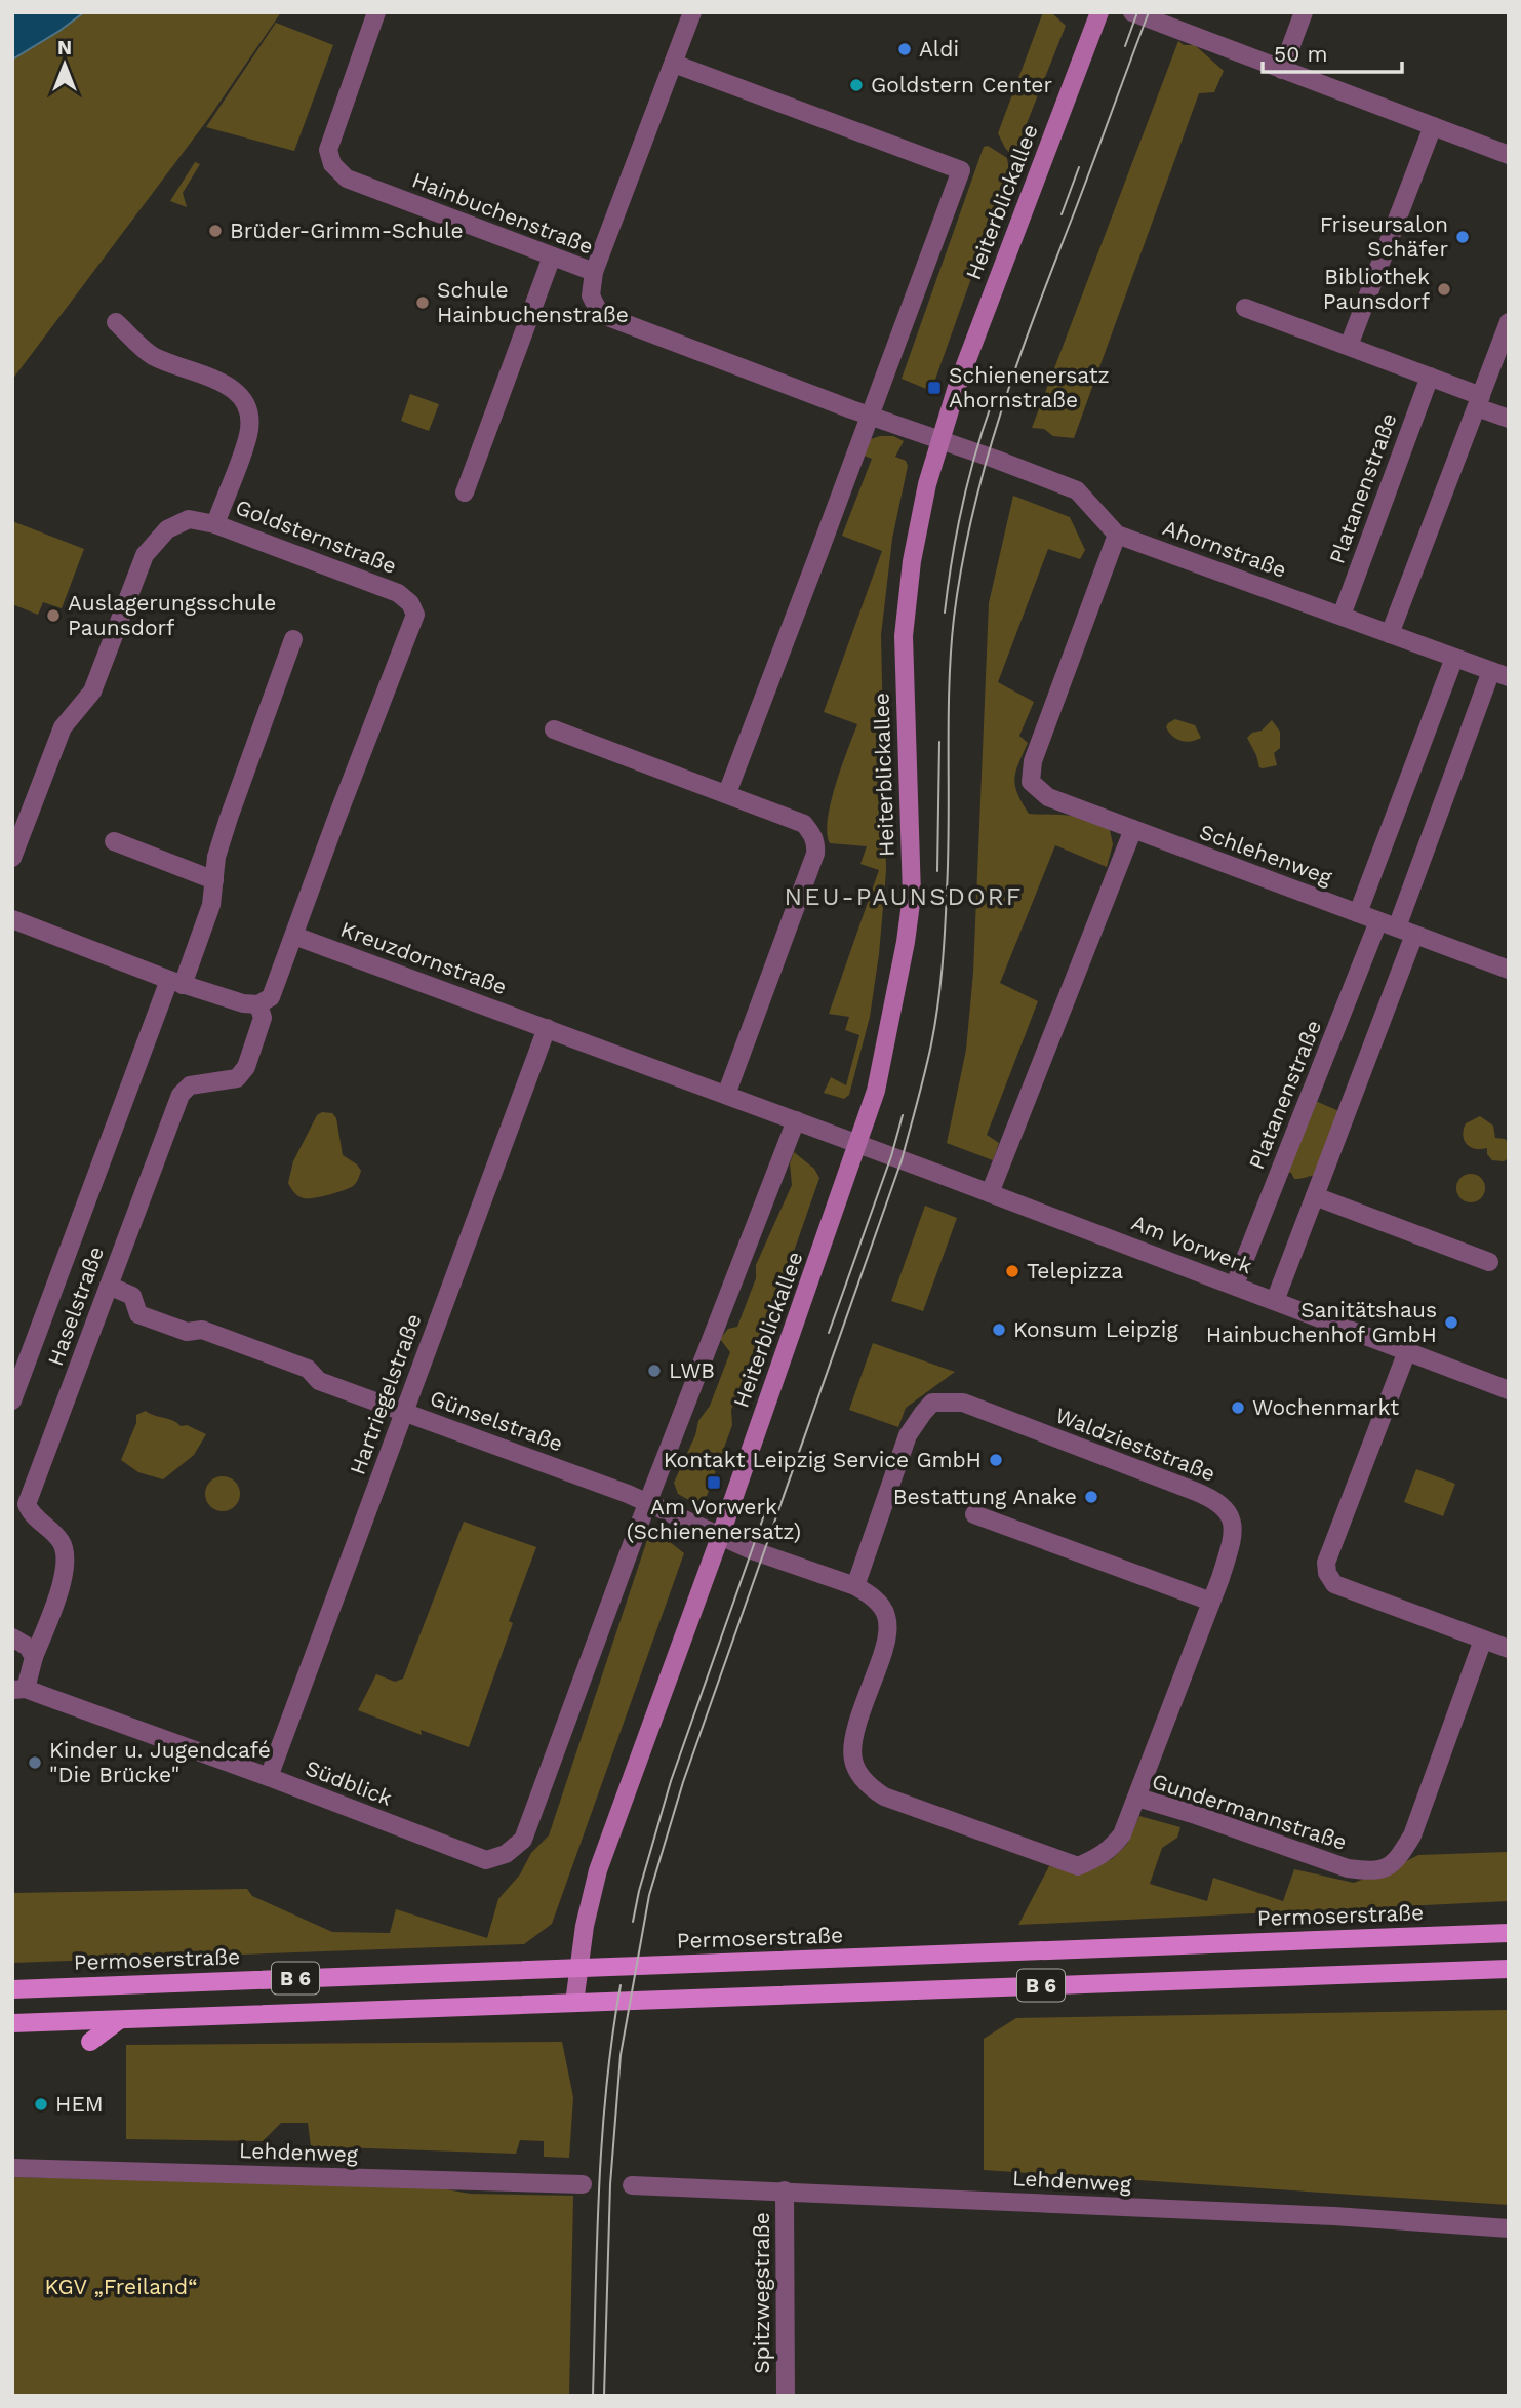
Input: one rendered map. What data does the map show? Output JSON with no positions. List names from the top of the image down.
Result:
{
  "streets": {
    "main road": ["Heiterblickallee", "Permoserstraße", "B 6"],
    "street": [
      "Hainbuchenstraße",
      "Platanenstraße",
      "Goldsternstraße",
      "Ahornstraße",
      "Schlehenweg",
      "Kreuzdornstraße",
      "Am Vorwerk",
      "Haselstraße",
      "Hartriegelstraße",
      "Günselstraße",
      "Waldzieststraße",
      "Südblick",
      "Gundermannstraße",
      "Lehdenweg",
      "Spitzwegstraße"
    ]
  },
  "crossings": [
    ["Heiterblickallee", "Hainbuchenstraße"],
    ["Heiterblickallee", "Ahornstraße"],
    ["Heiterblickallee", "Kreuzdornstraße"],
    ["Heiterblickallee", "Am Vorwerk"],
    ["Heiterblickallee", "Günselstraße"],
    ["Heiterblickallee", "Permoserstraße"],
    ["Heiterblickallee", "B 6"],
    ["Hainbuchenstraße", "Ahornstraße"],
    ["Platanenstraße", "Ahornstraße"],
    ["Platanenstraße", "Schlehenweg"],
    ["Platanenstraße", "Am Vorwerk"],
    ["Goldsternstraße", "Kreuzdornstraße"],
    ["Ahornstraße", "Schlehenweg"],
    ["Kreuzdornstraße", "Am Vorwerk"],
    ["Kreuzdornstraße", "Hartriegelstraße"],
    ["Haselstraße", "Günselstraße"],
    ["Haselstraße", "Südblick"],
    ["Hartriegelstraße", "Günselstraße"],
    ["Hartriegelstraße", "Südblick"],
    ["Günselstraße", "Südblick"],
    ["Waldzieststraße", "Gundermannstraße"],
    ["Lehdenweg", "Spitzwegstraße"]
  ],
  "districts": ["NEU-PAUNSDORF"],
  "parks": ["KGV „Freiland“"],
  "places": {
    "other": [
      "Aldi",
      "Goldstern Center",
      "Brüder-Grimm-Schule",
      "Friseursalon Schäfer",
      "Bibliothek Paunsdorf",
      "Schule Hainbuchenstraße",
      "Auslagerungsschule Paunsdorf",
      "Telepizza",
      "Sanitätshaus Hainbuchenhof GmbH",
      "Konsum Leipzig",
      "LWB",
      "Wochenmarkt",
      "Kontakt Leipzig Service GmbH",
      "Bestattung Anake",
      "Kinder u. Jugendcafé \"Die Brücke\"",
      "HEM"
    ],
    "transit": ["Schienenersatz Ahornstraße", "Am Vorwerk (Schienenersatz)"]
  },
  "scale_bar": "50 m",
  "north": "top"
}
